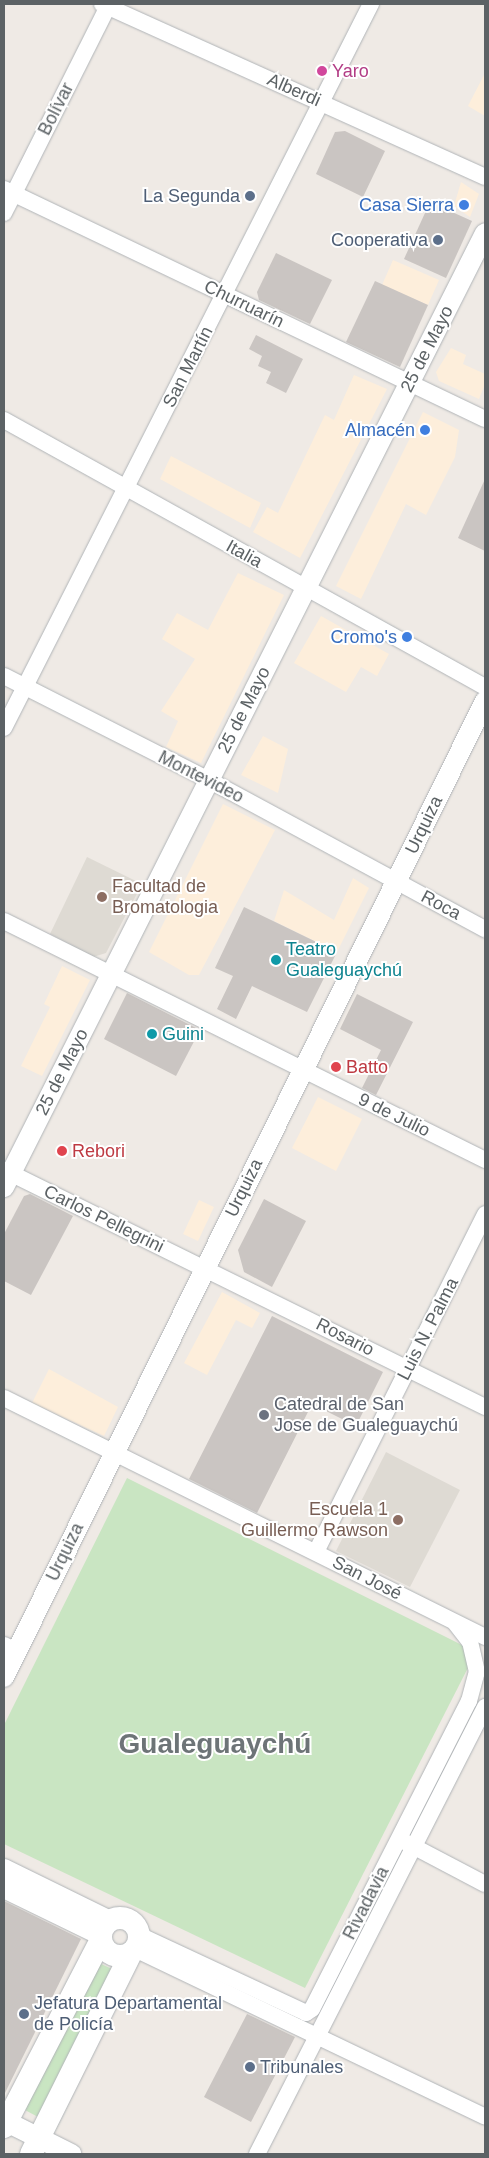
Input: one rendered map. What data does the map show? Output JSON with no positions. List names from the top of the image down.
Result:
{
  "streets": {
    "street": [
      "Alberdi",
      "Bolívar",
      "Churruarín",
      "25 de Mayo",
      "San Martín",
      "Italia",
      "Montevideo",
      "Urquiza",
      "Roca",
      "9 de Julio",
      "Carlos Pellegrini",
      "Luis N. Palma",
      "Rosario",
      "San José",
      "Rivadavia"
    ]
  },
  "crossings": [
    ["Alberdi", "Bolívar"],
    ["Alberdi", "San Martín"],
    ["Bolívar", "Churruarín"],
    ["Churruarín", "25 de Mayo"],
    ["Churruarín", "San Martín"],
    ["25 de Mayo", "Italia"],
    ["25 de Mayo", "Montevideo"],
    ["25 de Mayo", "9 de Julio"],
    ["25 de Mayo", "Carlos Pellegrini"],
    ["San Martín", "Italia"],
    ["San Martín", "Montevideo"],
    ["Montevideo", "Urquiza"],
    ["Montevideo", "Roca"],
    ["Urquiza", "Roca"],
    ["Urquiza", "9 de Julio"],
    ["Urquiza", "Carlos Pellegrini"],
    ["Urquiza", "Rosario"],
    ["Urquiza", "San José"],
    ["Carlos Pellegrini", "Rosario"],
    ["Luis N. Palma", "Rosario"],
    ["Luis N. Palma", "San José"],
    ["San José", "Rivadavia"]
  ],
  "districts": ["Gualeguaychú"],
  "places": [
    "Yaro",
    "La Segunda",
    "Casa Sierra",
    "Cooperativa",
    "Almacén",
    "Cromo's",
    "Facultad de Bromatologia",
    "Teatro Gualeguaychú",
    "Guini",
    "Batto",
    "Rebori",
    "Catedral de San Jose de Gualeguaychú",
    "Escuela 1 Guillermo Rawson",
    "Jefatura Departamental de Policía",
    "Tribunales"
  ]
}
